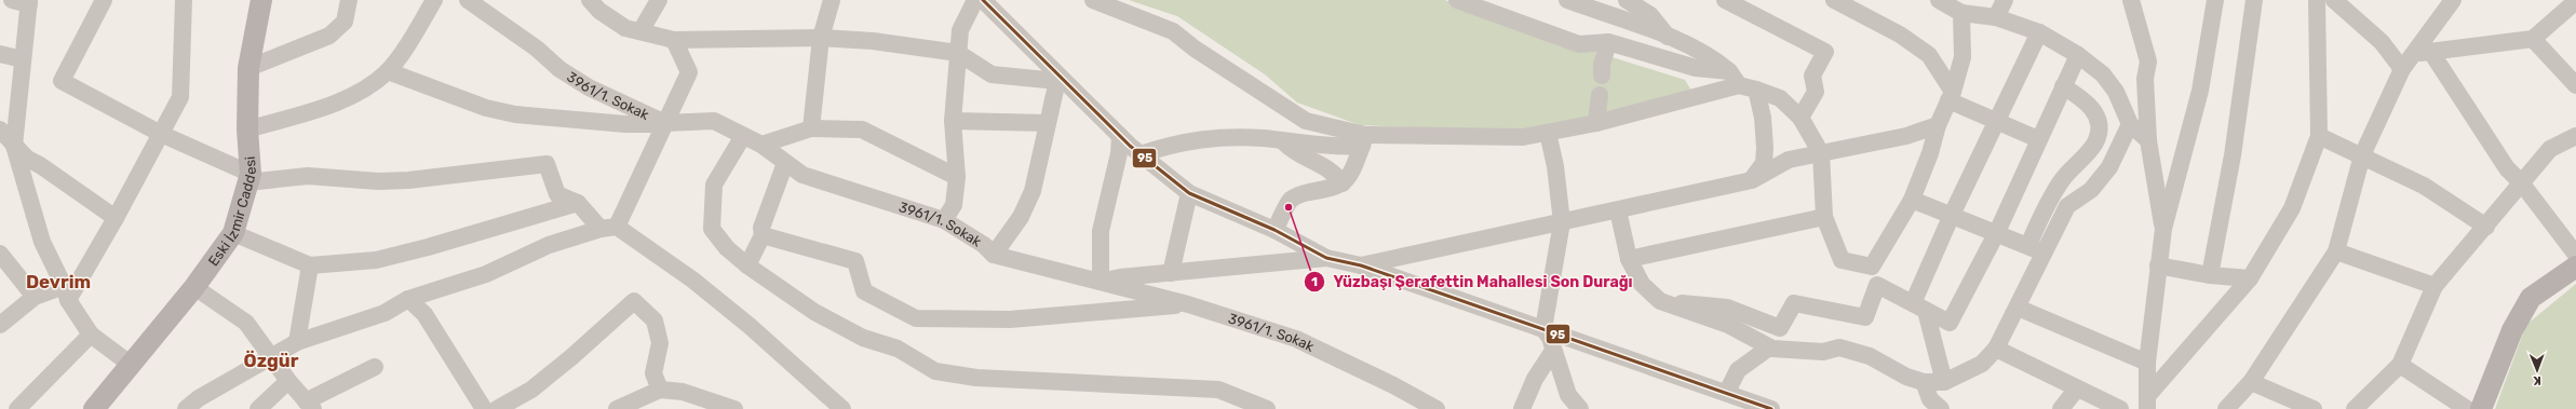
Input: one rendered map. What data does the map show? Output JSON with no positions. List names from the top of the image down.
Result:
{
  "streets": {
    "main road": ["Eski İzmir Caddesi"],
    "street": ["3961/1. Sokak"]
  },
  "districts": ["Devrim", "Özgür"],
  "places": ["Yüzbaşı Şerafettin Mahallesi Son Durağı"],
  "lines": ["transit line 95"],
  "north": "bottom"
}
